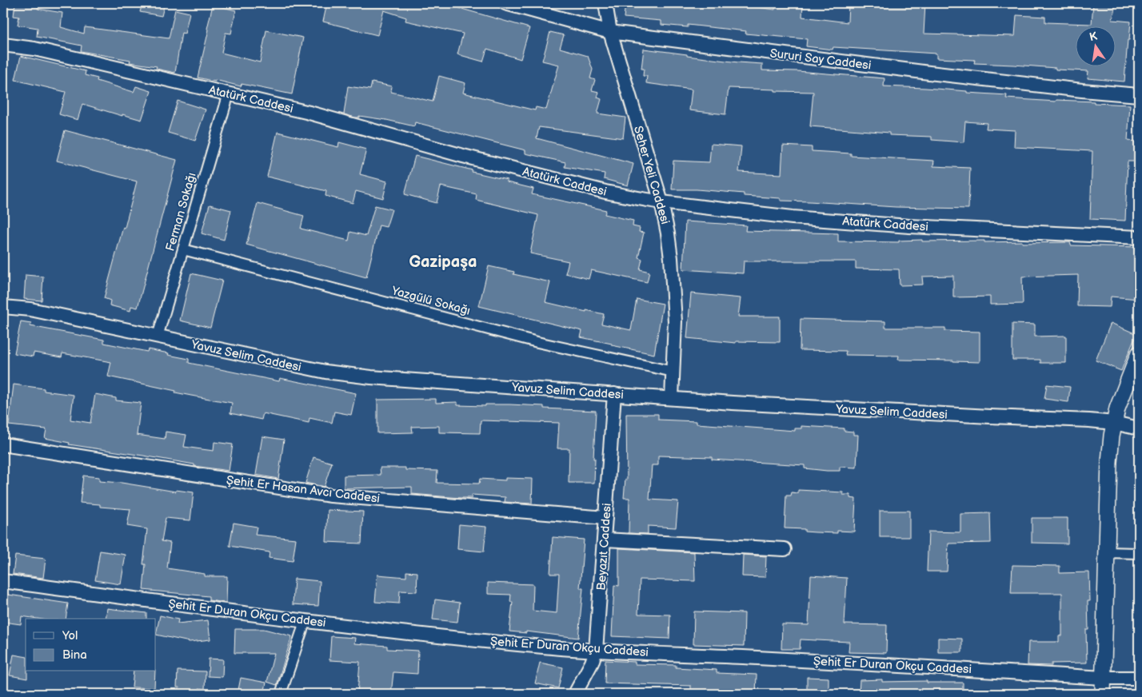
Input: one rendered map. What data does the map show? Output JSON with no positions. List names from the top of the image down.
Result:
{
  "streets": {
    "street": [
      "Sururi Say Caddesi",
      "Atatürk Caddesi",
      "Seher Yeli Caddesi",
      "Ferman Sokağı",
      "Yazgülü Sokağı",
      "Yavuz Selim Caddesi",
      "Şehit Er Hasan Avcı Caddesi",
      "Beyazıt Caddesi",
      "Şehit Er Duran Okçu Caddesi"
    ]
  },
  "crossings": [
    ["Sururi Say Caddesi", "Seher Yeli Caddesi"],
    ["Atatürk Caddesi", "Seher Yeli Caddesi"],
    ["Atatürk Caddesi", "Ferman Sokağı"],
    ["Seher Yeli Caddesi", "Yazgülü Sokağı"],
    ["Seher Yeli Caddesi", "Yavuz Selim Caddesi"],
    ["Ferman Sokağı", "Yazgülü Sokağı"],
    ["Ferman Sokağı", "Yavuz Selim Caddesi"],
    ["Yavuz Selim Caddesi", "Beyazıt Caddesi"],
    ["Şehit Er Hasan Avcı Caddesi", "Beyazıt Caddesi"],
    ["Beyazıt Caddesi", "Şehit Er Duran Okçu Caddesi"]
  ],
  "districts": ["Gazipaşa"],
  "legend": ["Yol", "Bina"],
  "north": "top"
}
